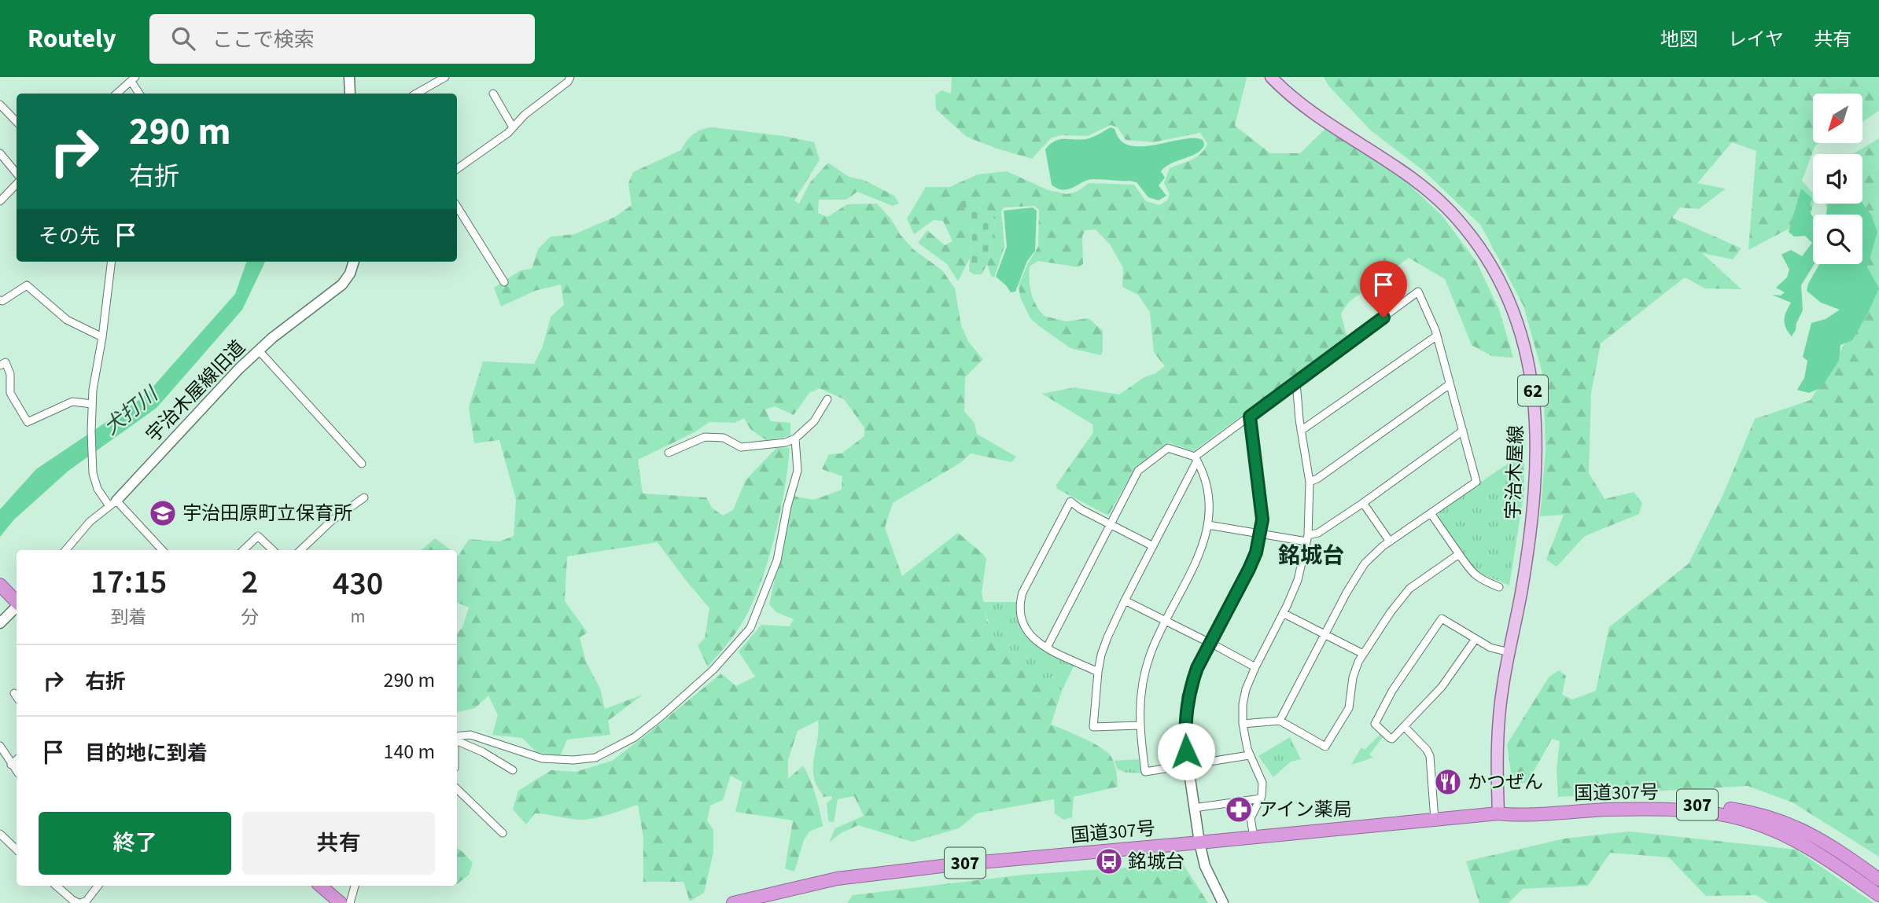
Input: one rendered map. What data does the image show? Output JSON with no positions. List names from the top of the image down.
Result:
{
  "streets": {
    "highway": ["国道307号", "307"],
    "main road": ["62", "宇治木屋線"],
    "street": ["宇治木屋線旧道"]
  },
  "crossings": [
    ["宇治木屋線", "国道307号"]
  ],
  "districts": ["銘城台"],
  "water": ["犬打川"],
  "places": {
    "school or university": ["宇治田原町立保育所"],
    "restaurant": ["かつぜん"],
    "pharmacy": ["アイン薬局"],
    "bus stop": ["銘城台"]
  },
  "north": "bottom left",
  "page": {
    "header": "Routely",
    "search": "ここで検索",
    "nav": ["地図", "レイヤ", "共有"],
    "turn": ["290 m", "右折"],
    "then": "その先",
    "eta": [
      "17:15",
      "到着",
      "2",
      "分",
      "430",
      "m"
    ],
    "list": [
      {
        "name": "右折",
        "value": "290 m"
      },
      {
        "name": "目的地に到着",
        "value": "140 m"
      }
    ],
    "buttons": ["終了", "共有"]
  }
}
